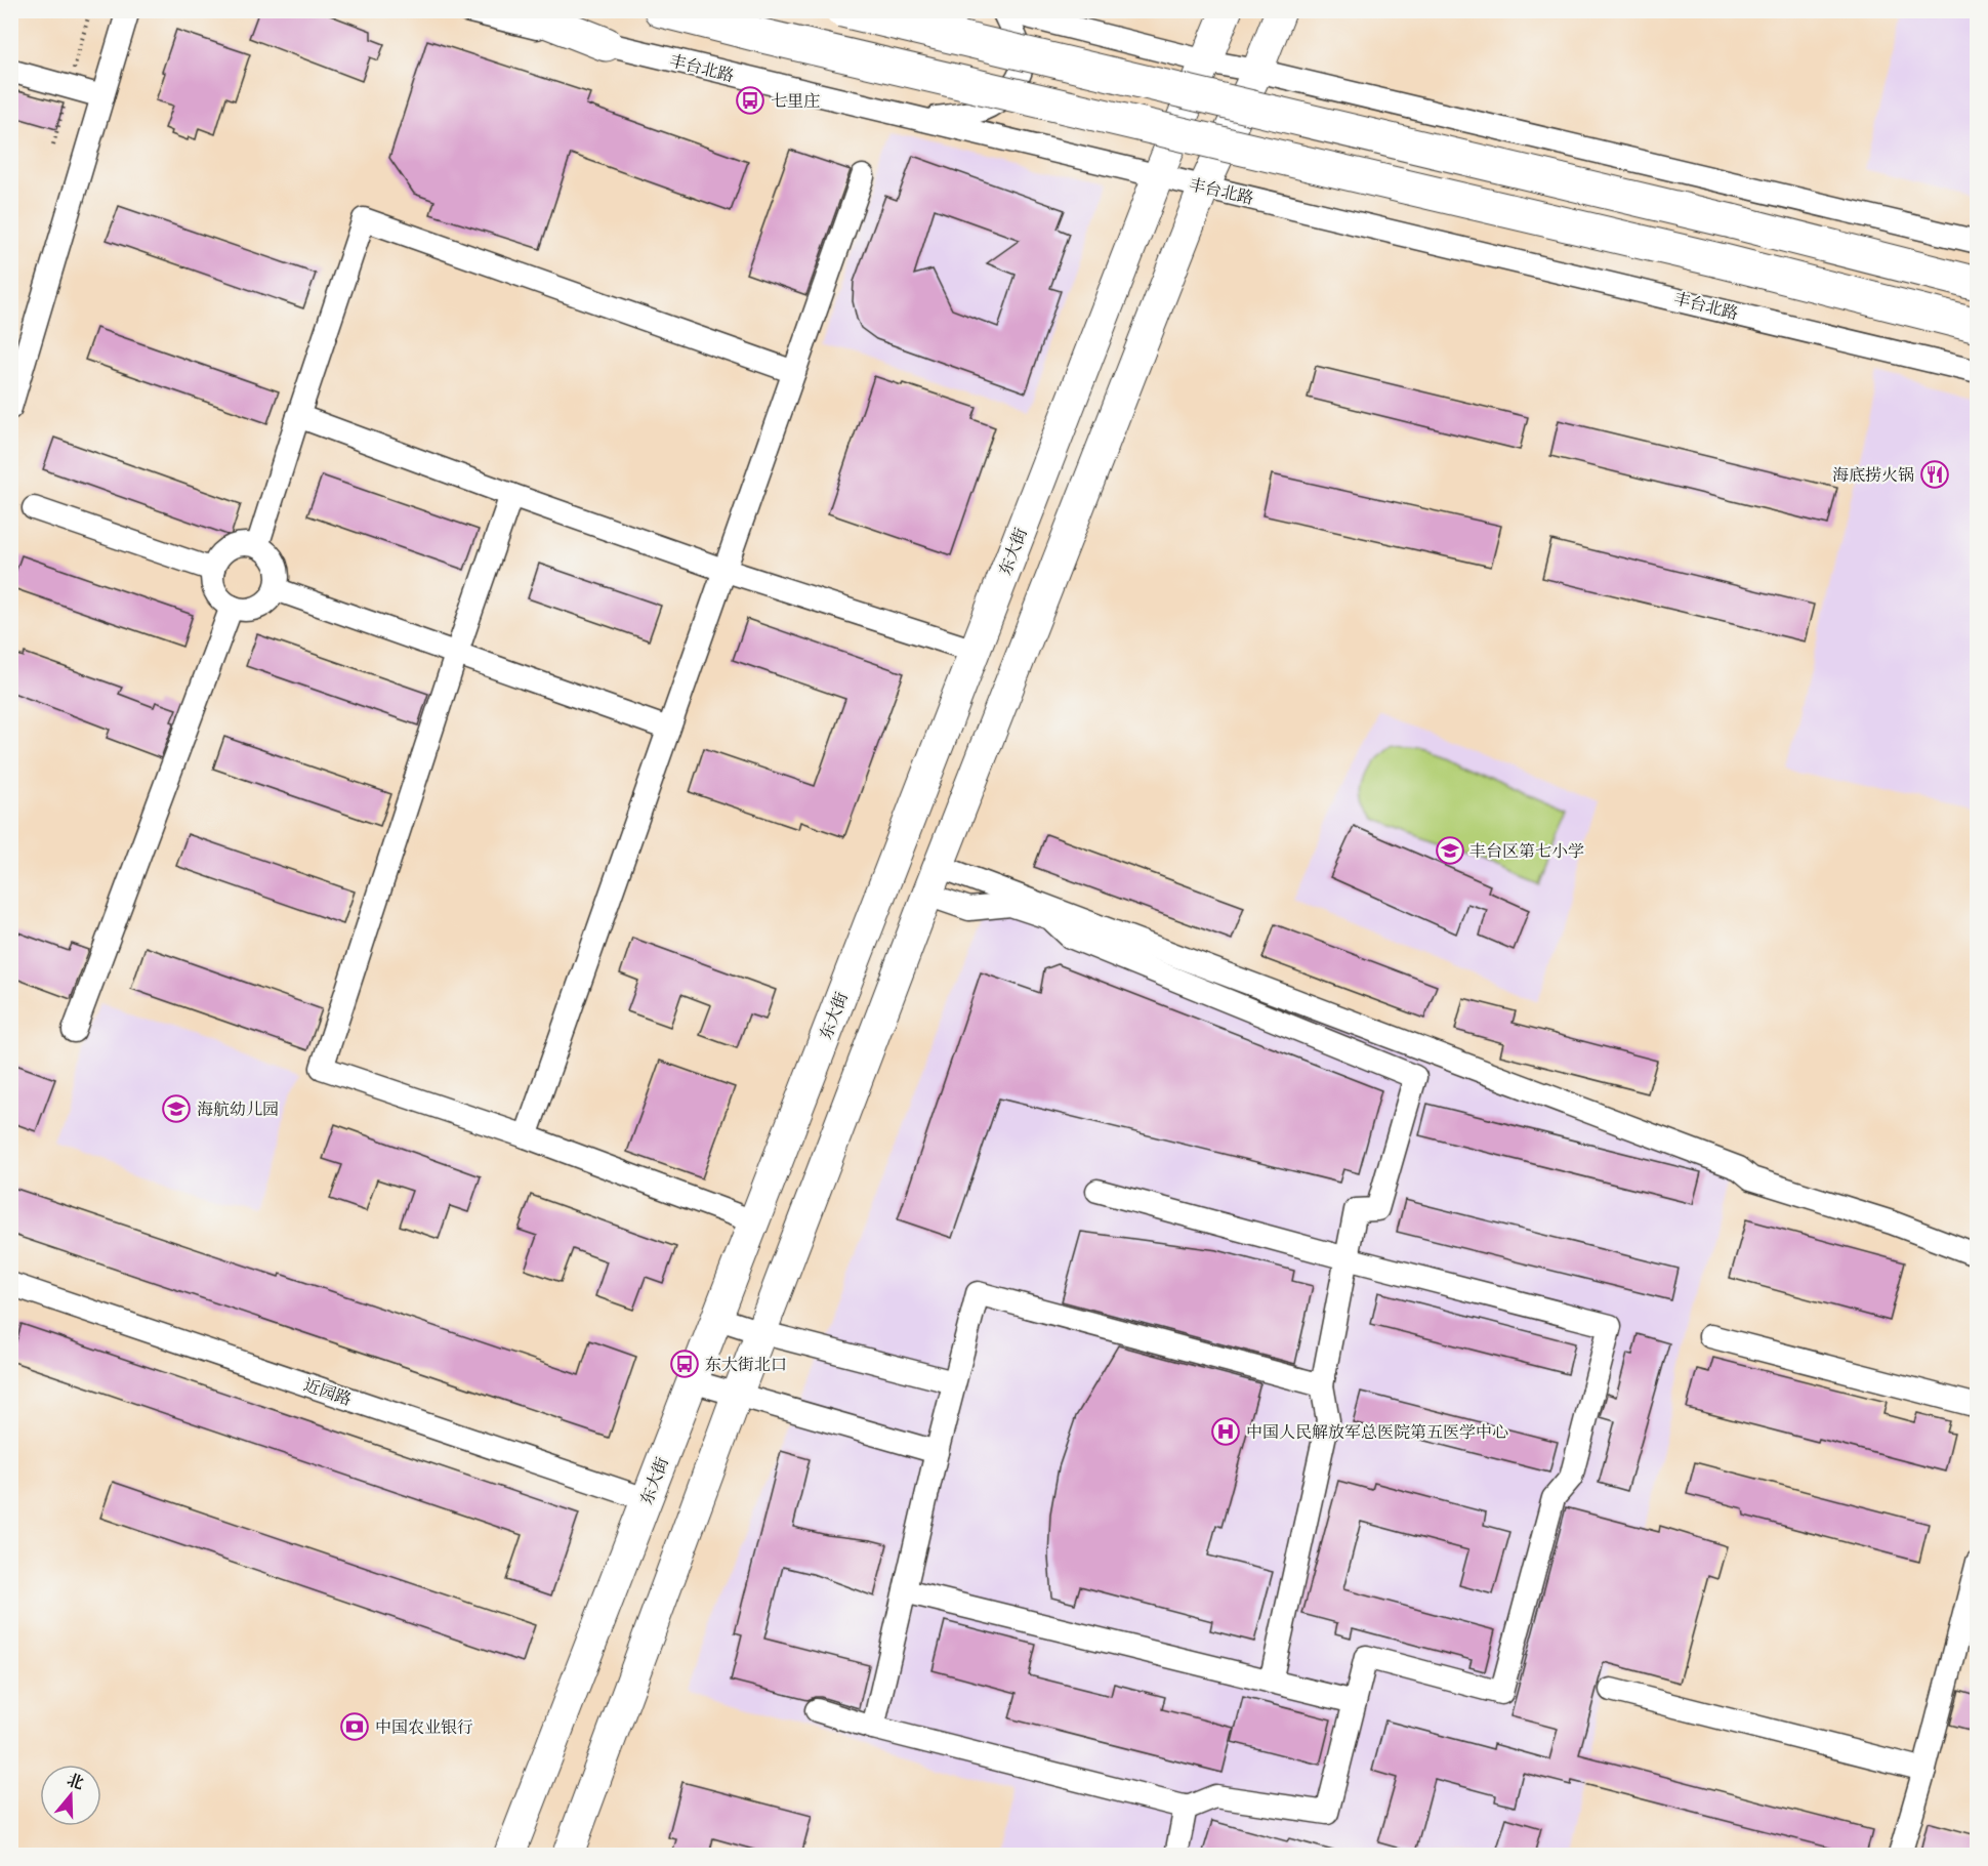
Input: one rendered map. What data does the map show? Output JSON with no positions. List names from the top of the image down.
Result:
{
  "streets": {
    "main road": ["东大街"],
    "street": ["丰台北路", "近园路"]
  },
  "crossings": [
    ["丰台北路", "东大街"],
    ["东大街", "近园路"]
  ],
  "places": {
    "bus stop": ["七里庄", "东大街北口"],
    "restaurant": ["海底捞火锅"],
    "school or university": ["丰台区第七小学", "海航幼儿园"],
    "hospital": ["中国人民解放军总医院第五医学中心"],
    "bank": ["中国农业银行"]
  },
  "north": "top"
}
